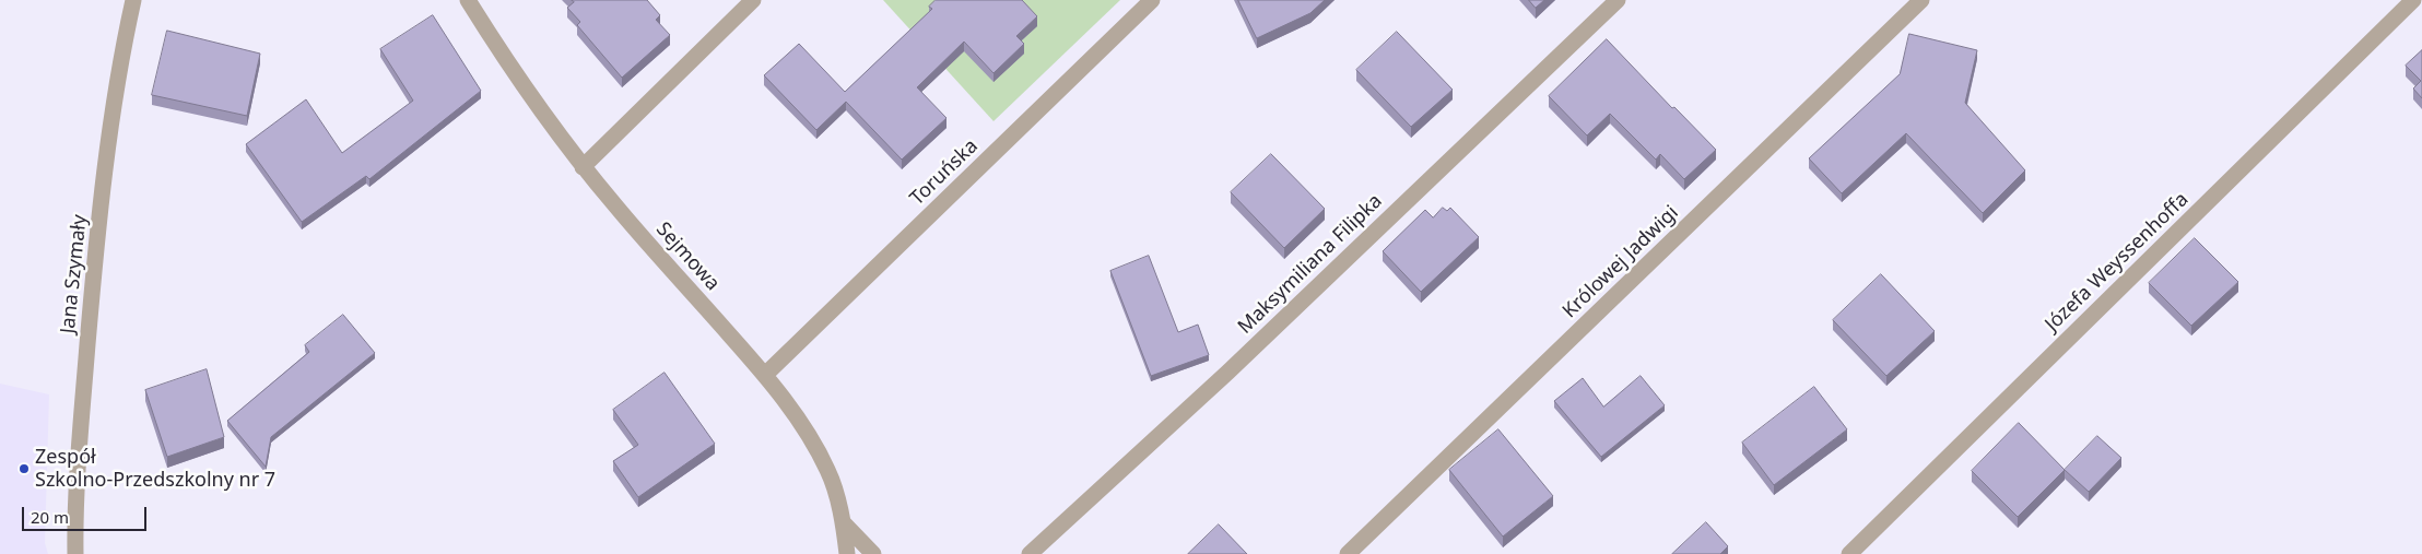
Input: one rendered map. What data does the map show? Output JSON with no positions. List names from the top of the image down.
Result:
{
  "streets": {
    "street": [
      "Toruńska",
      "Sejmowa",
      "Królowej Jadwigi",
      "Józefa Weyssenhoffa",
      "Maksymiliana Filipka",
      "Jana Szymały"
    ]
  },
  "crossings": [
    ["Toruńska", "Sejmowa"]
  ],
  "places": ["Zespół Szkolno-Przedszkolny nr 7"],
  "scale_bar": "20 m"
}
